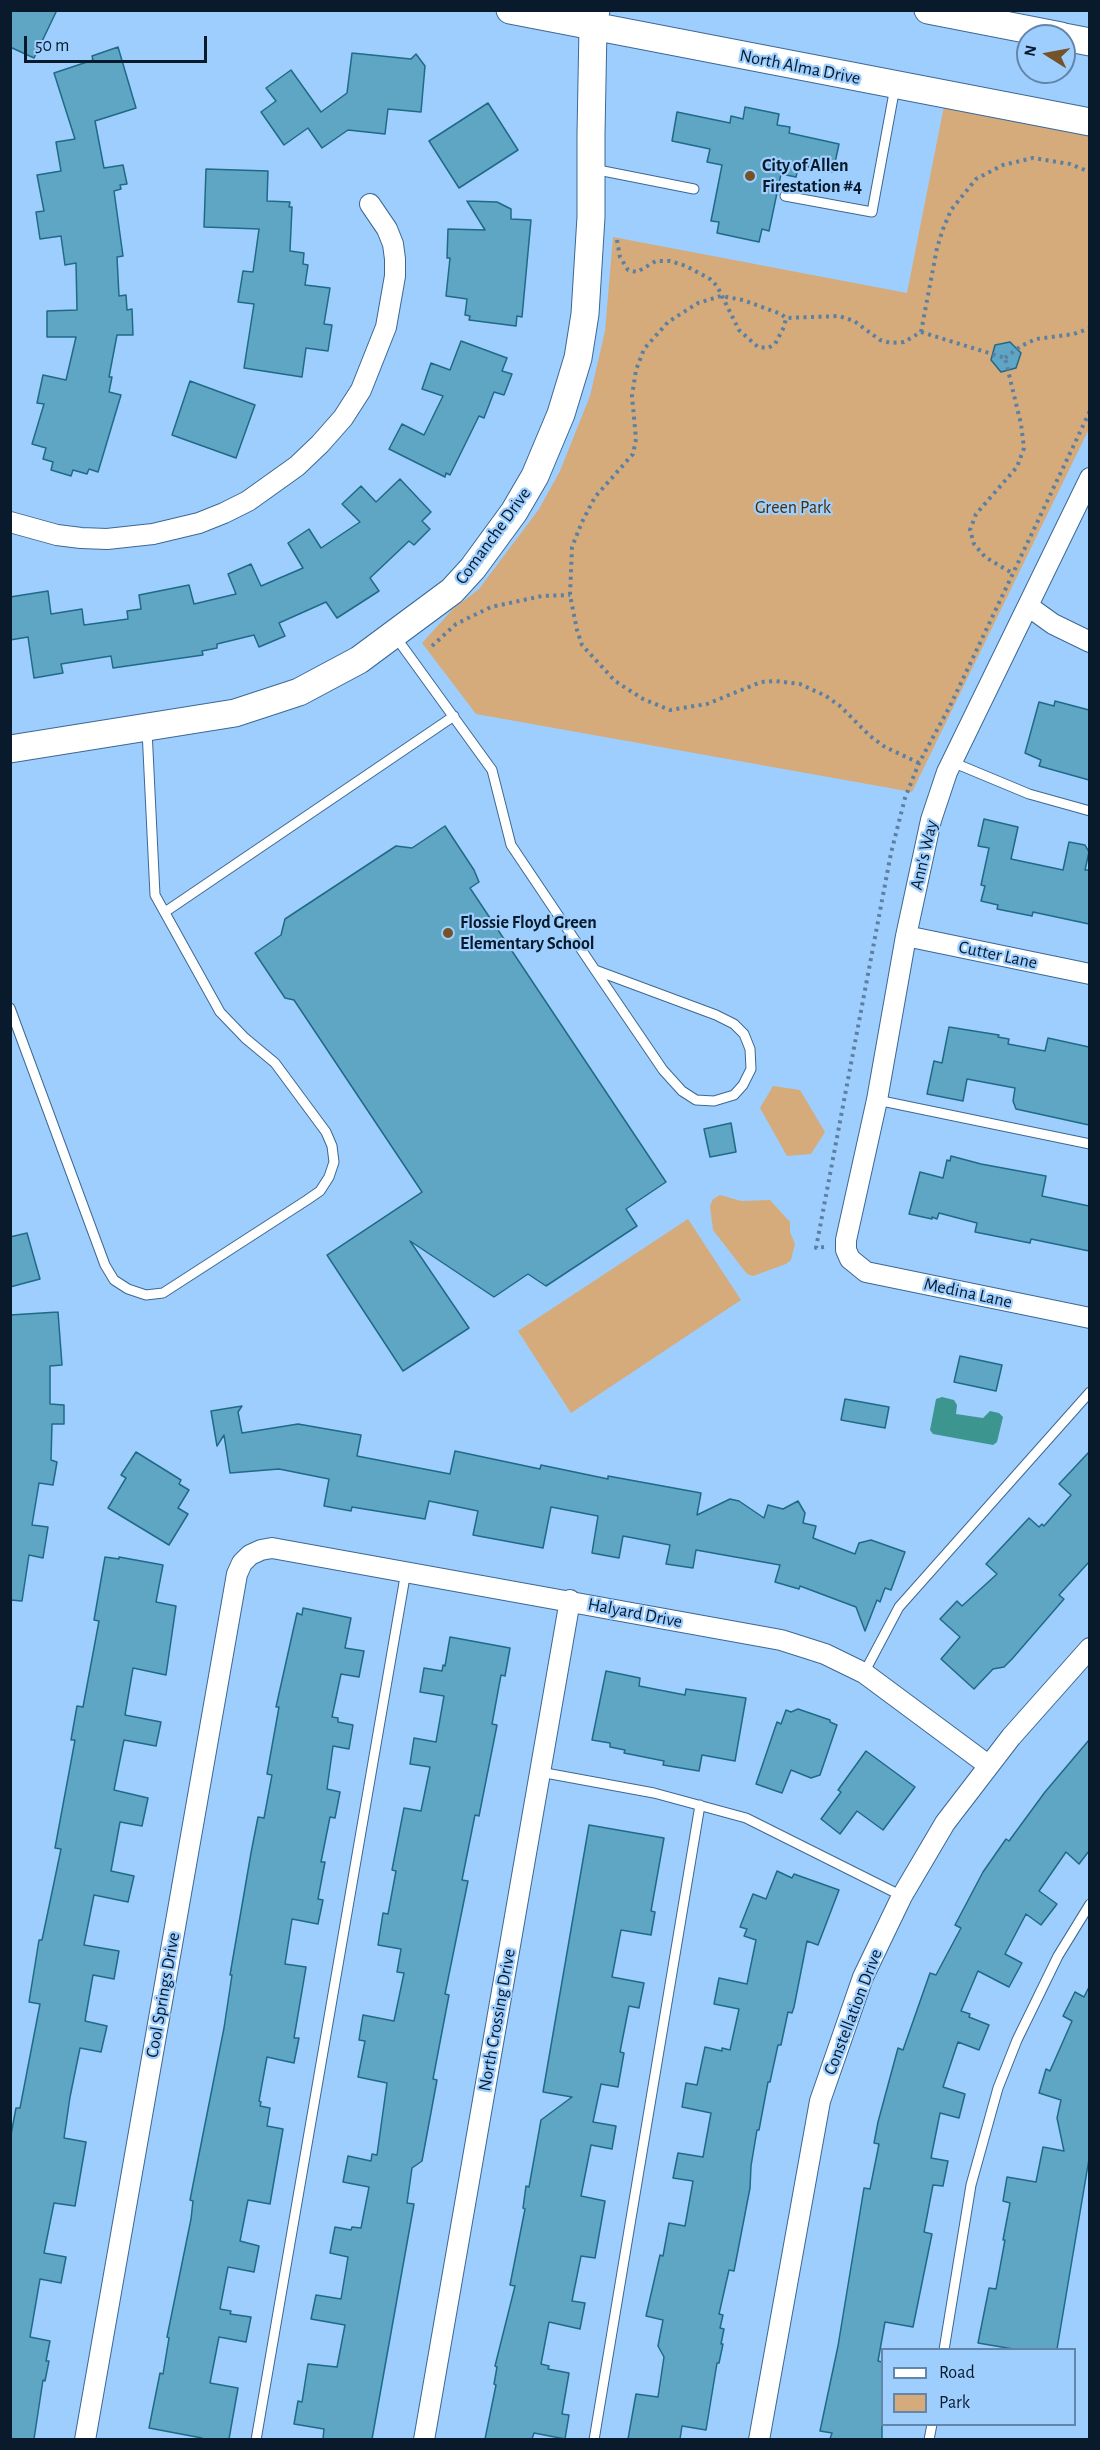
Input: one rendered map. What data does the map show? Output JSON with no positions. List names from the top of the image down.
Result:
{
  "streets": {
    "street": [
      "North Alma Drive",
      "Comanche Drive",
      "Ann's Way",
      "Cutter Lane",
      "Medina Lane",
      "Halyard Drive",
      "Cool Springs Drive",
      "Constellation Drive",
      "North Crossing Drive"
    ]
  },
  "crossings": [
    ["North Alma Drive", "Comanche Drive"],
    ["Ann's Way", "Cutter Lane"],
    ["Ann's Way", "Medina Lane"],
    ["Halyard Drive", "Cool Springs Drive"],
    ["Halyard Drive", "Constellation Drive"],
    ["Halyard Drive", "North Crossing Drive"]
  ],
  "parks": ["Green Park"],
  "places": ["City of Allen Firestation #4", "Flossie Floyd Green Elementary School"],
  "legend": ["Road", "Park"],
  "scale_bar": "50 m",
  "north": "left"
}
